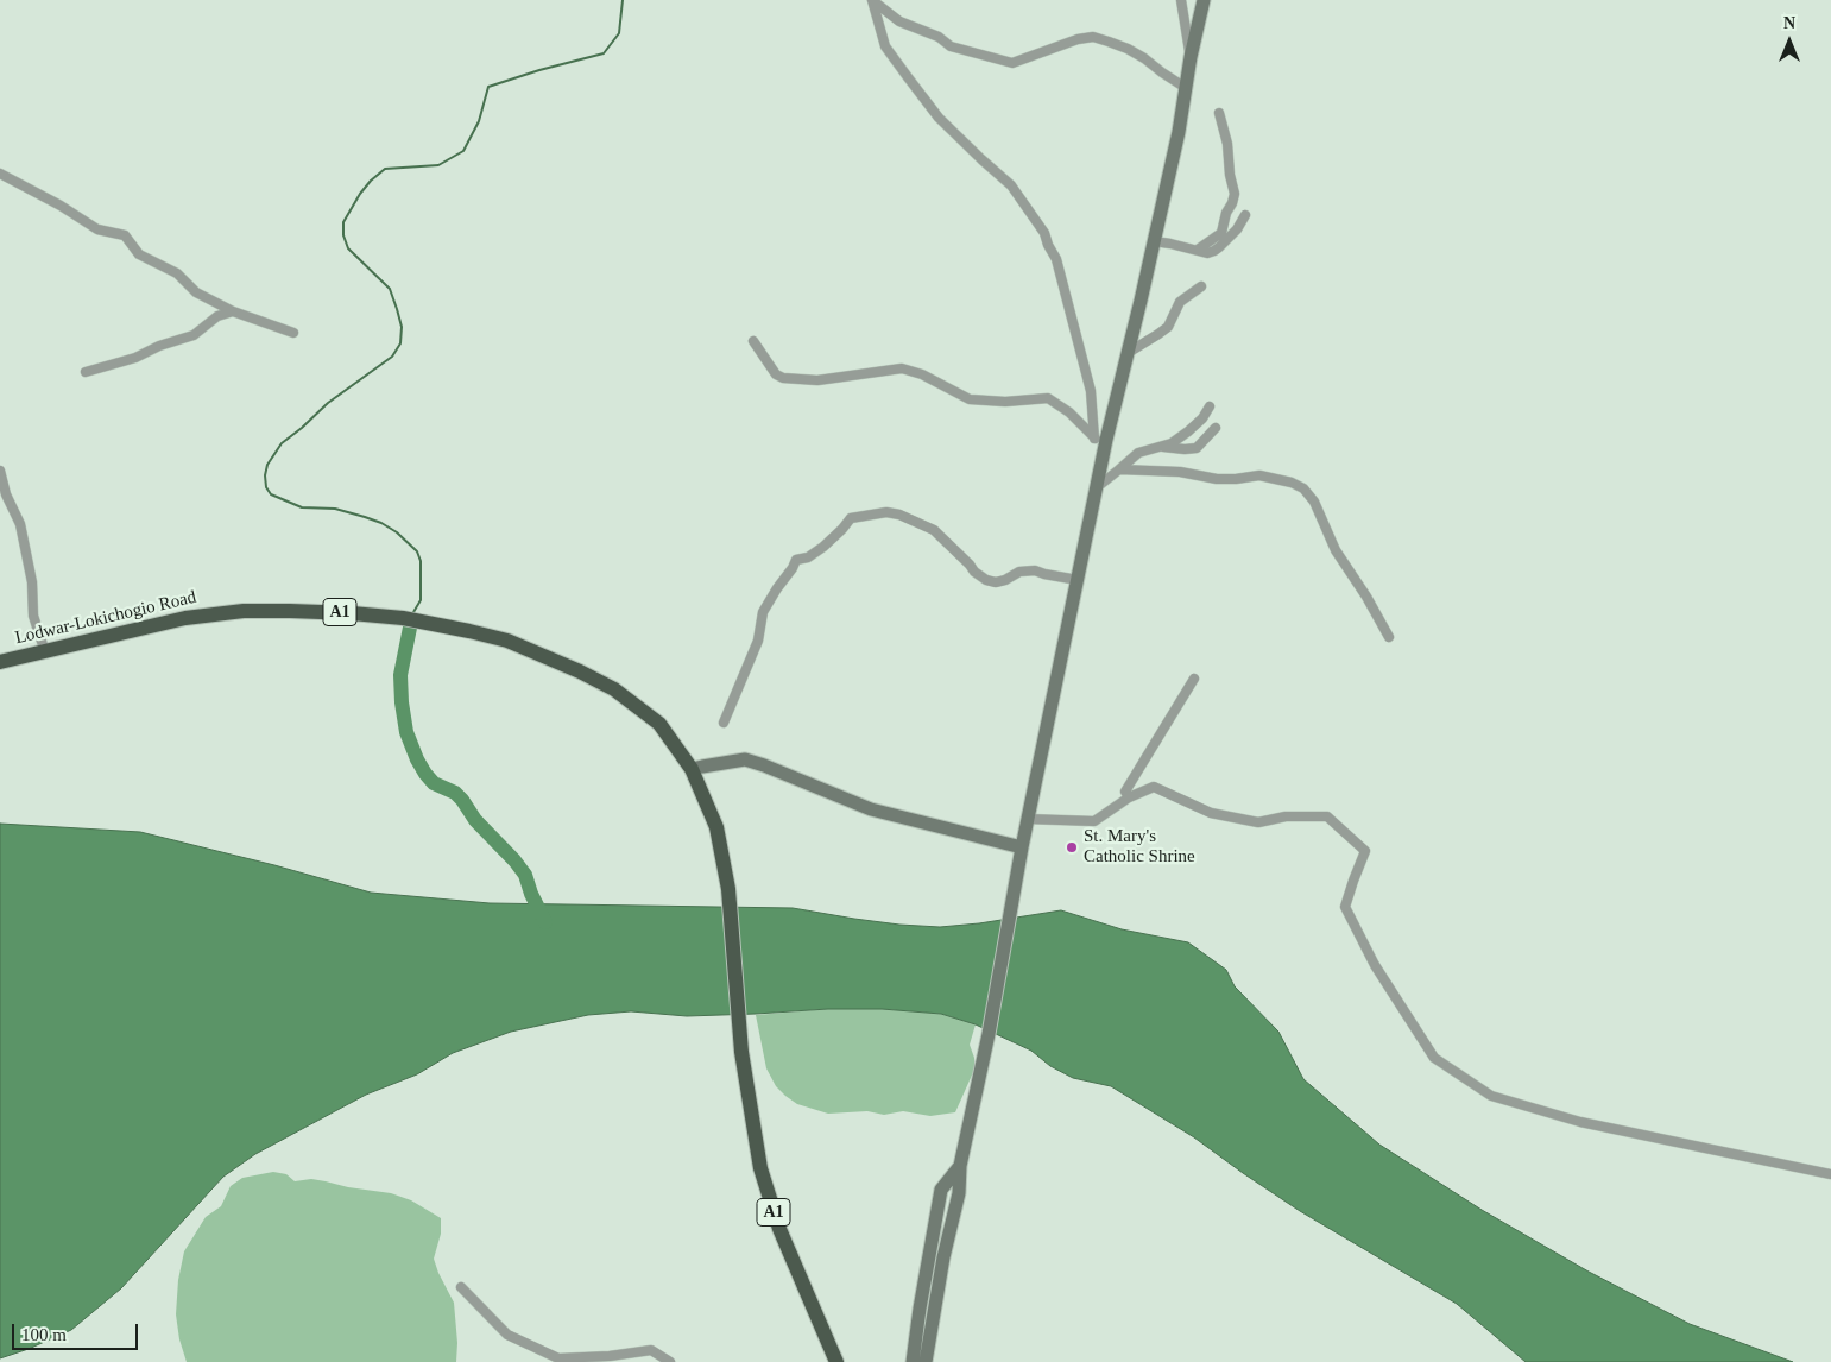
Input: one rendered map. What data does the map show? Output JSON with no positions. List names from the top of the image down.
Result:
{
  "streets": {
    "highway": ["A1", "Lodwar-Lokichogio Road"]
  },
  "crossings": [
    ["A1", "Lodwar-Lokichogio Road"]
  ],
  "places": ["St. Mary's Catholic Shrine"],
  "scale_bar": "100 m",
  "north": "top"
}
